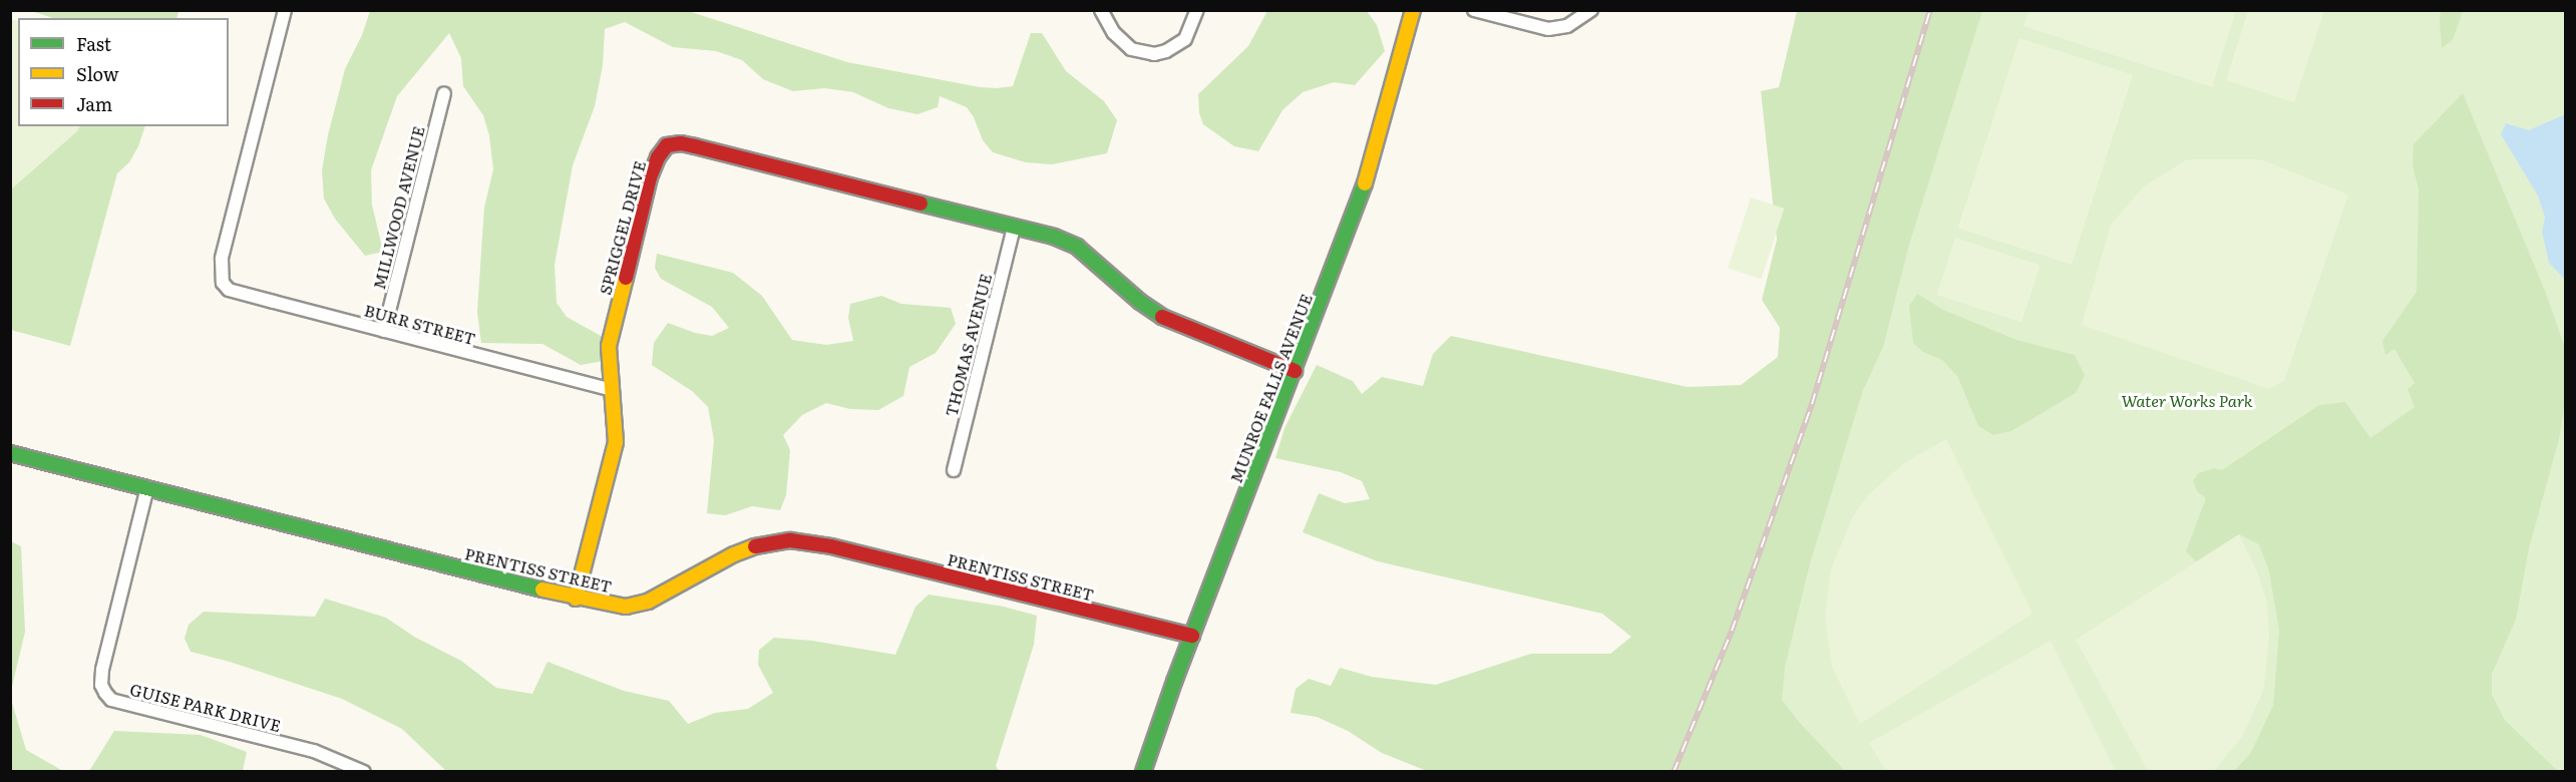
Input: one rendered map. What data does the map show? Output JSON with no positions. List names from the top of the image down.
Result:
{
  "streets": {
    "street": [
      "MILLWOOD AVENUE",
      "SPRIGGEL DRIVE",
      "BURR STREET",
      "THOMAS AVENUE",
      "MUNROE FALLS AVENUE",
      "PRENTISS STREET",
      "GUISE PARK DRIVE"
    ]
  },
  "crossings": [
    ["MILLWOOD AVENUE", "BURR STREET"],
    ["SPRIGGEL DRIVE", "BURR STREET"],
    ["SPRIGGEL DRIVE", "THOMAS AVENUE"],
    ["SPRIGGEL DRIVE", "PRENTISS STREET"],
    ["MUNROE FALLS AVENUE", "PRENTISS STREET"],
    ["PRENTISS STREET", "GUISE PARK DRIVE"]
  ],
  "parks": ["Water Works Park"],
  "legend": ["Fast", "Slow", "Jam"]
}
